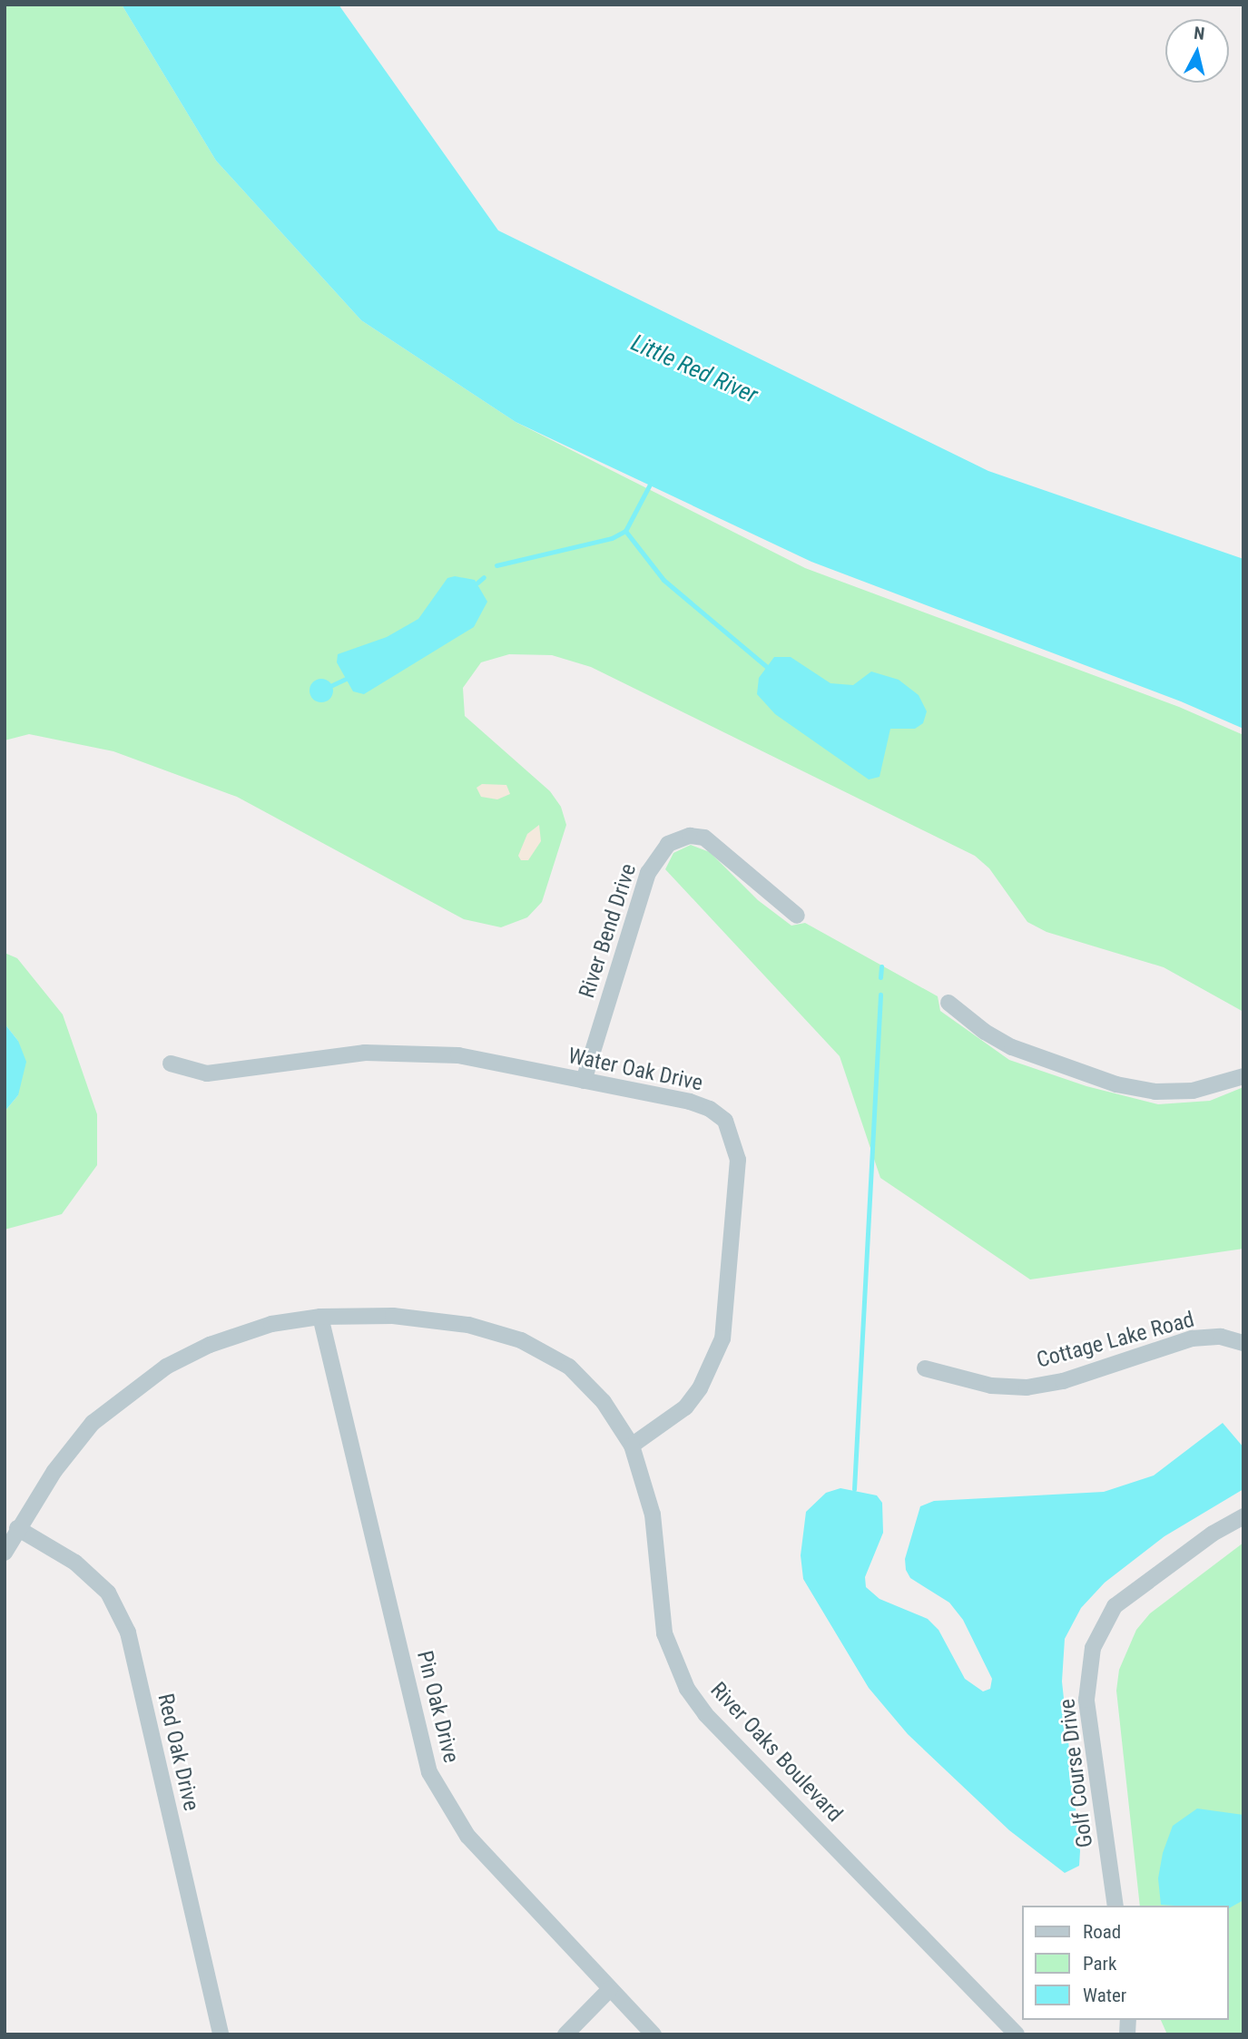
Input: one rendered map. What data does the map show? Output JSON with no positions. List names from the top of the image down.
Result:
{
  "streets": {
    "street": [
      "River Bend Drive",
      "Water Oak Drive",
      "Cottage Lake Road",
      "Pin Oak Drive",
      "Red Oak Drive",
      "River Oaks Boulevard",
      "Golf Course Drive"
    ]
  },
  "crossings": [
    ["River Bend Drive", "Water Oak Drive"],
    ["Water Oak Drive", "River Oaks Boulevard"],
    ["Pin Oak Drive", "River Oaks Boulevard"],
    ["Red Oak Drive", "River Oaks Boulevard"]
  ],
  "water": ["Little Red River"],
  "legend": ["Road", "Park", "Water"],
  "north": "top"
}
